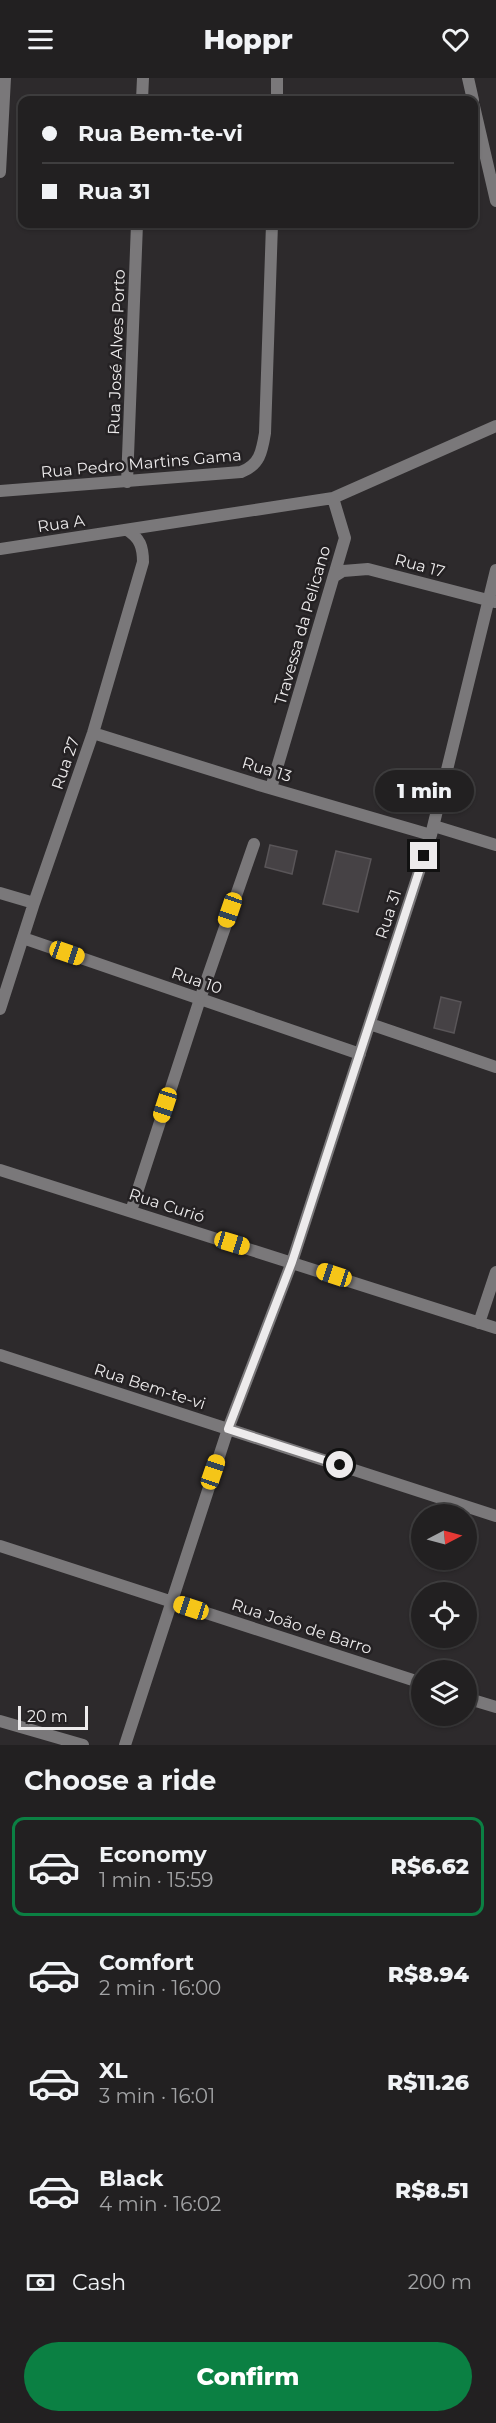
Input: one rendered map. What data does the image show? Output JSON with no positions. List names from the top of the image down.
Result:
{
  "streets": {
    "street": [
      "Rua José Alves Porto",
      "Rua Pedro Martins Gama",
      "Rua A",
      "Rua 17",
      "Travessa da Pelicano",
      "Rua 27",
      "Rua 13",
      "Rua 31",
      "Rua 10",
      "Rua Curió",
      "Rua Bem-te-vi",
      "Rua João de Barro"
    ]
  },
  "crossings": [
    ["Rua José Alves Porto", "Rua Pedro Martins Gama"],
    ["Rua A", "Rua 27"],
    ["Rua 17", "Travessa da Pelicano"],
    ["Rua 17", "Rua 31"],
    ["Travessa da Pelicano", "Rua 13"],
    ["Rua 27", "Rua 13"],
    ["Rua 27", "Rua 10"],
    ["Rua 13", "Rua 31"],
    ["Rua 31", "Rua 10"],
    ["Rua 31", "Rua Curió"],
    ["Rua 31", "Rua Bem-te-vi"],
    ["Rua 31", "Rua João de Barro"]
  ],
  "scale_bar": "20 m",
  "north": "right",
  "page": {
    "header": "Hoppr",
    "banner": ["Rua Bem-te-vi", "Rua 31"],
    "bubble": "1 min",
    "scale": "20 m",
    "heading": "Choose a ride",
    "list": [
      {
        "name": "Economy",
        "note": "1 min · 15:59",
        "value": "R$6.62"
      },
      {
        "name": "Comfort",
        "note": "2 min · 16:00",
        "value": "R$8.94"
      },
      {
        "name": "XL",
        "note": "3 min · 16:01",
        "value": "R$11.26"
      },
      {
        "name": "Black",
        "note": "4 min · 16:02",
        "value": "R$8.51"
      }
    ],
    "pay": ["Cash", "200 m"],
    "buttons": "Confirm"
  }
}
